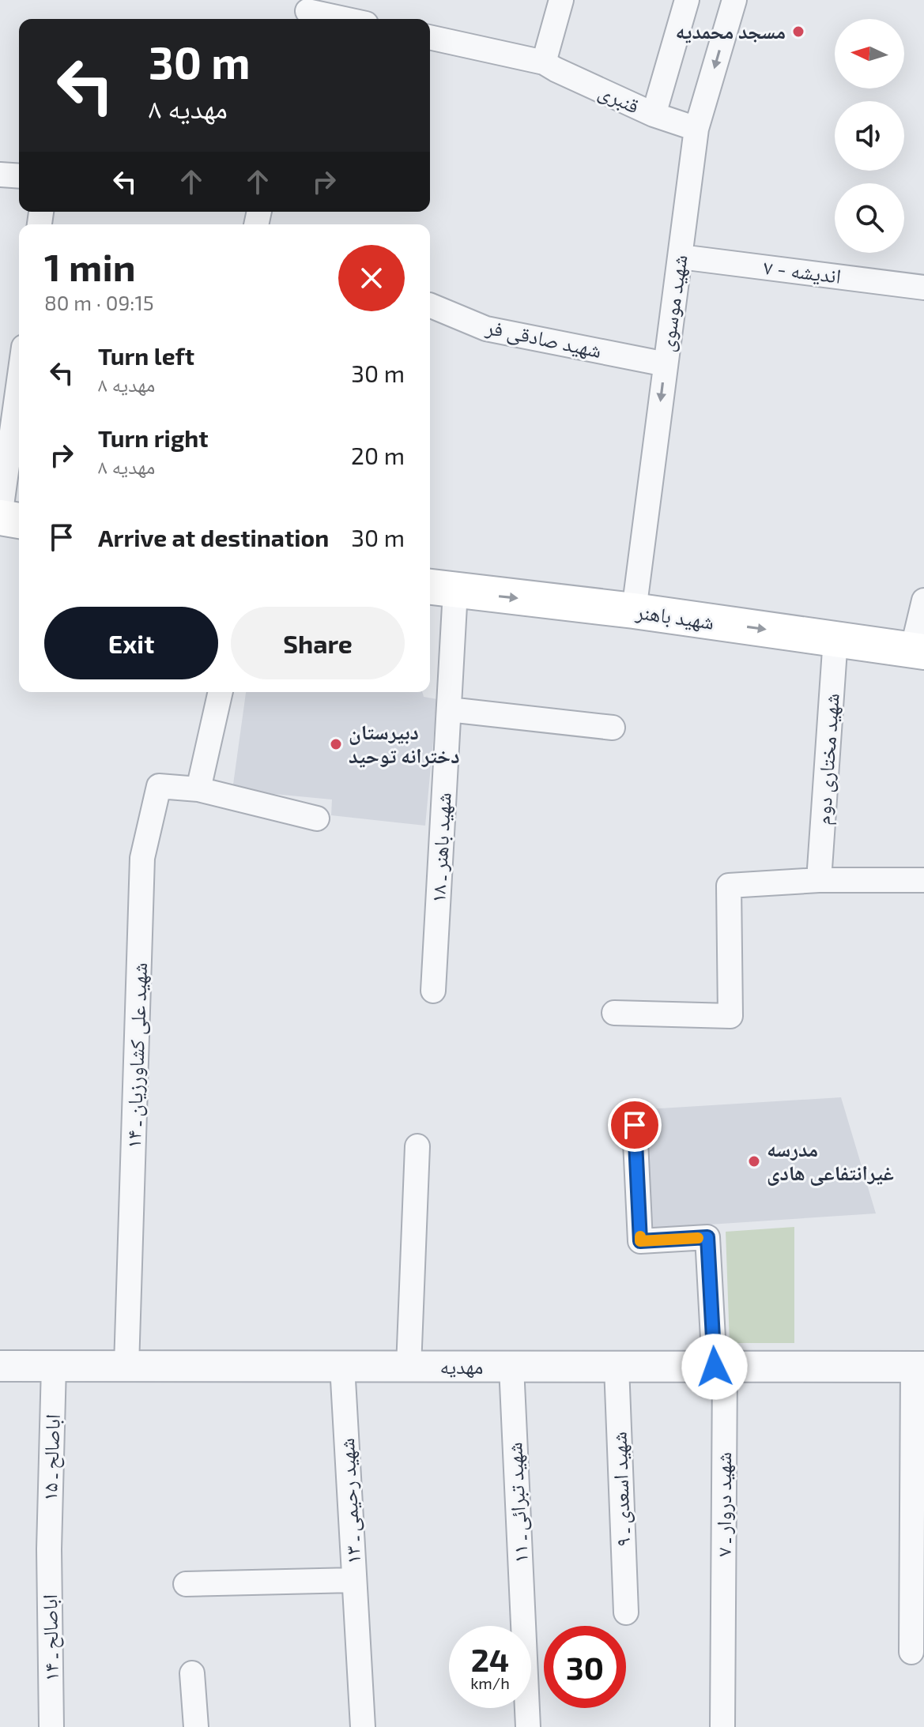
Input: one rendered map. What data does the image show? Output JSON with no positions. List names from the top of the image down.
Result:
{
  "streets": {
    "main road": ["شهید باهنر"],
    "street": [
      "قنبری",
      "اندیشه - ۷",
      "شهید موسوی",
      "شهید صادقی فر",
      "شهید مختاری دوم",
      "شهید باهنر ـ ۱۸",
      "شهید علی کشاورزیان ـ ۱۴",
      "مهدیه",
      "اباصالح ـ ۱۵",
      "شهید اسعدی ـ ۹",
      "شهید رحیمی ـ ۱۳",
      "شهید تبرائی ـ ۱۱",
      "شهید دروار ـ ۷",
      "اباصالح ـ ۱۴"
    ]
  },
  "crossings": [
    ["قنبری", "شهید موسوی"],
    ["اندیشه - ۷", "شهید موسوی"],
    ["شهید موسوی", "شهید صادقی فر"],
    ["شهید موسوی", "شهید باهنر"],
    ["شهید باهنر", "شهید مختاری دوم"],
    ["شهید باهنر", "شهید باهنر ـ ۱۸"],
    ["شهید علی کشاورزیان ـ ۱۴", "مهدیه"],
    ["مهدیه", "اباصالح ـ ۱۵"],
    ["مهدیه", "شهید اسعدی ـ ۹"],
    ["مهدیه", "شهید رحیمی ـ ۱۳"],
    ["مهدیه", "شهید تبرائی ـ ۱۱"],
    ["مهدیه", "شهید دروار ـ ۷"],
    ["اباصالح ـ ۱۵", "اباصالح ـ ۱۴"]
  ],
  "one_way": ["شهید باهنر"],
  "places": ["مسجد محمدیه", "دبیرستان دخترانه توحید", "مدرسه غیرانتفاعی هادی"],
  "north": "left",
  "page": {
    "turn": ["30 m", "مهدیه ۸"],
    "heading": ["1 min", "80 m · 09:15"],
    "list": [
      {
        "name": "Turn left",
        "note": "مهدیه ۸",
        "value": "30 m"
      },
      {
        "name": "Turn right",
        "note": "مهدیه ۸",
        "value": "20 m"
      },
      {
        "name": "Arrive at destination",
        "value": "30 m"
      }
    ],
    "buttons": ["Exit", "Share"],
    "speed": "24 km/h",
    "limit": "30"
  }
}
